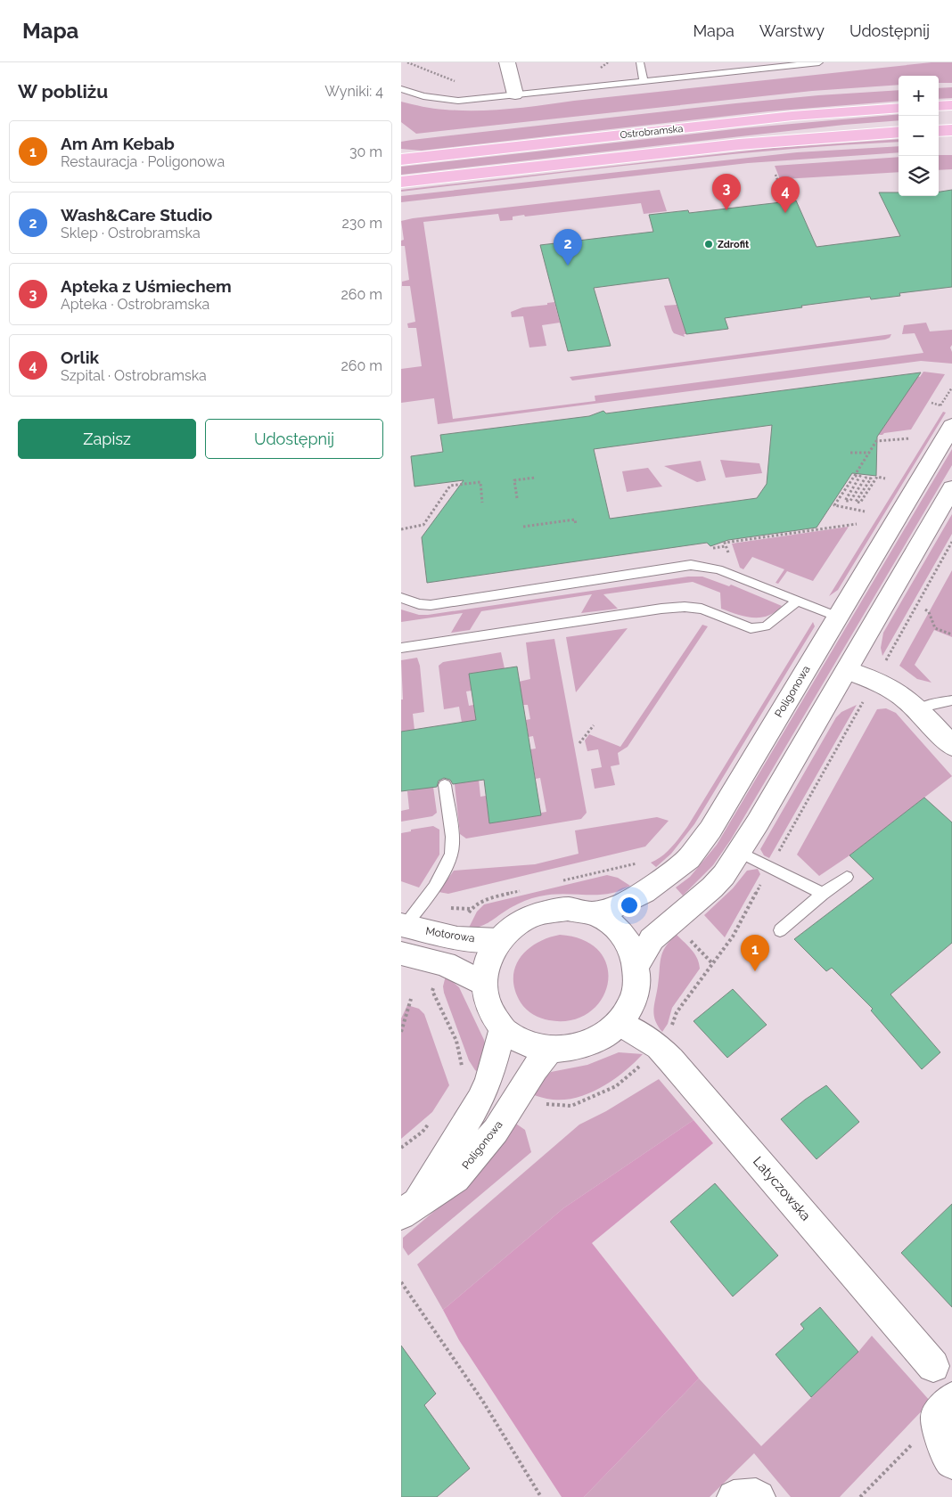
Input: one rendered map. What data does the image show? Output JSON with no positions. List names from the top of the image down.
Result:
{
  "streets": {
    "main road": ["Ostrobramska"],
    "street": ["Poligonowa", "Motorowa", "Latyczowska"]
  },
  "crossings": [
    ["Poligonowa", "Motorowa"],
    ["Poligonowa", "Latyczowska"],
    ["Motorowa", "Latyczowska"]
  ],
  "places": ["Zdrofit"],
  "page": {
    "header": "Mapa",
    "nav": ["Mapa", "Warstwy", "Udostępnij"],
    "heading": ["W pobliżu", "Wyniki: 4"],
    "map_buttons": ["+", "−"],
    "list": [
      {
        "mark": "1",
        "name": "Am Am Kebab",
        "note": "Restauracja · Poligonowa",
        "value": "30 m"
      },
      {
        "mark": "2",
        "name": "Wash&Care Studio",
        "note": "Sklep · Ostrobramska",
        "value": "230 m"
      },
      {
        "mark": "3",
        "name": "Apteka z Uśmiechem",
        "note": "Apteka · Ostrobramska",
        "value": "260 m"
      },
      {
        "mark": "4",
        "name": "Orlik",
        "note": "Szpital · Ostrobramska",
        "value": "260 m"
      }
    ],
    "pins": [
      "3",
      "4",
      "2",
      "1"
    ],
    "buttons": ["Zapisz", "Udostępnij"]
  }
}
